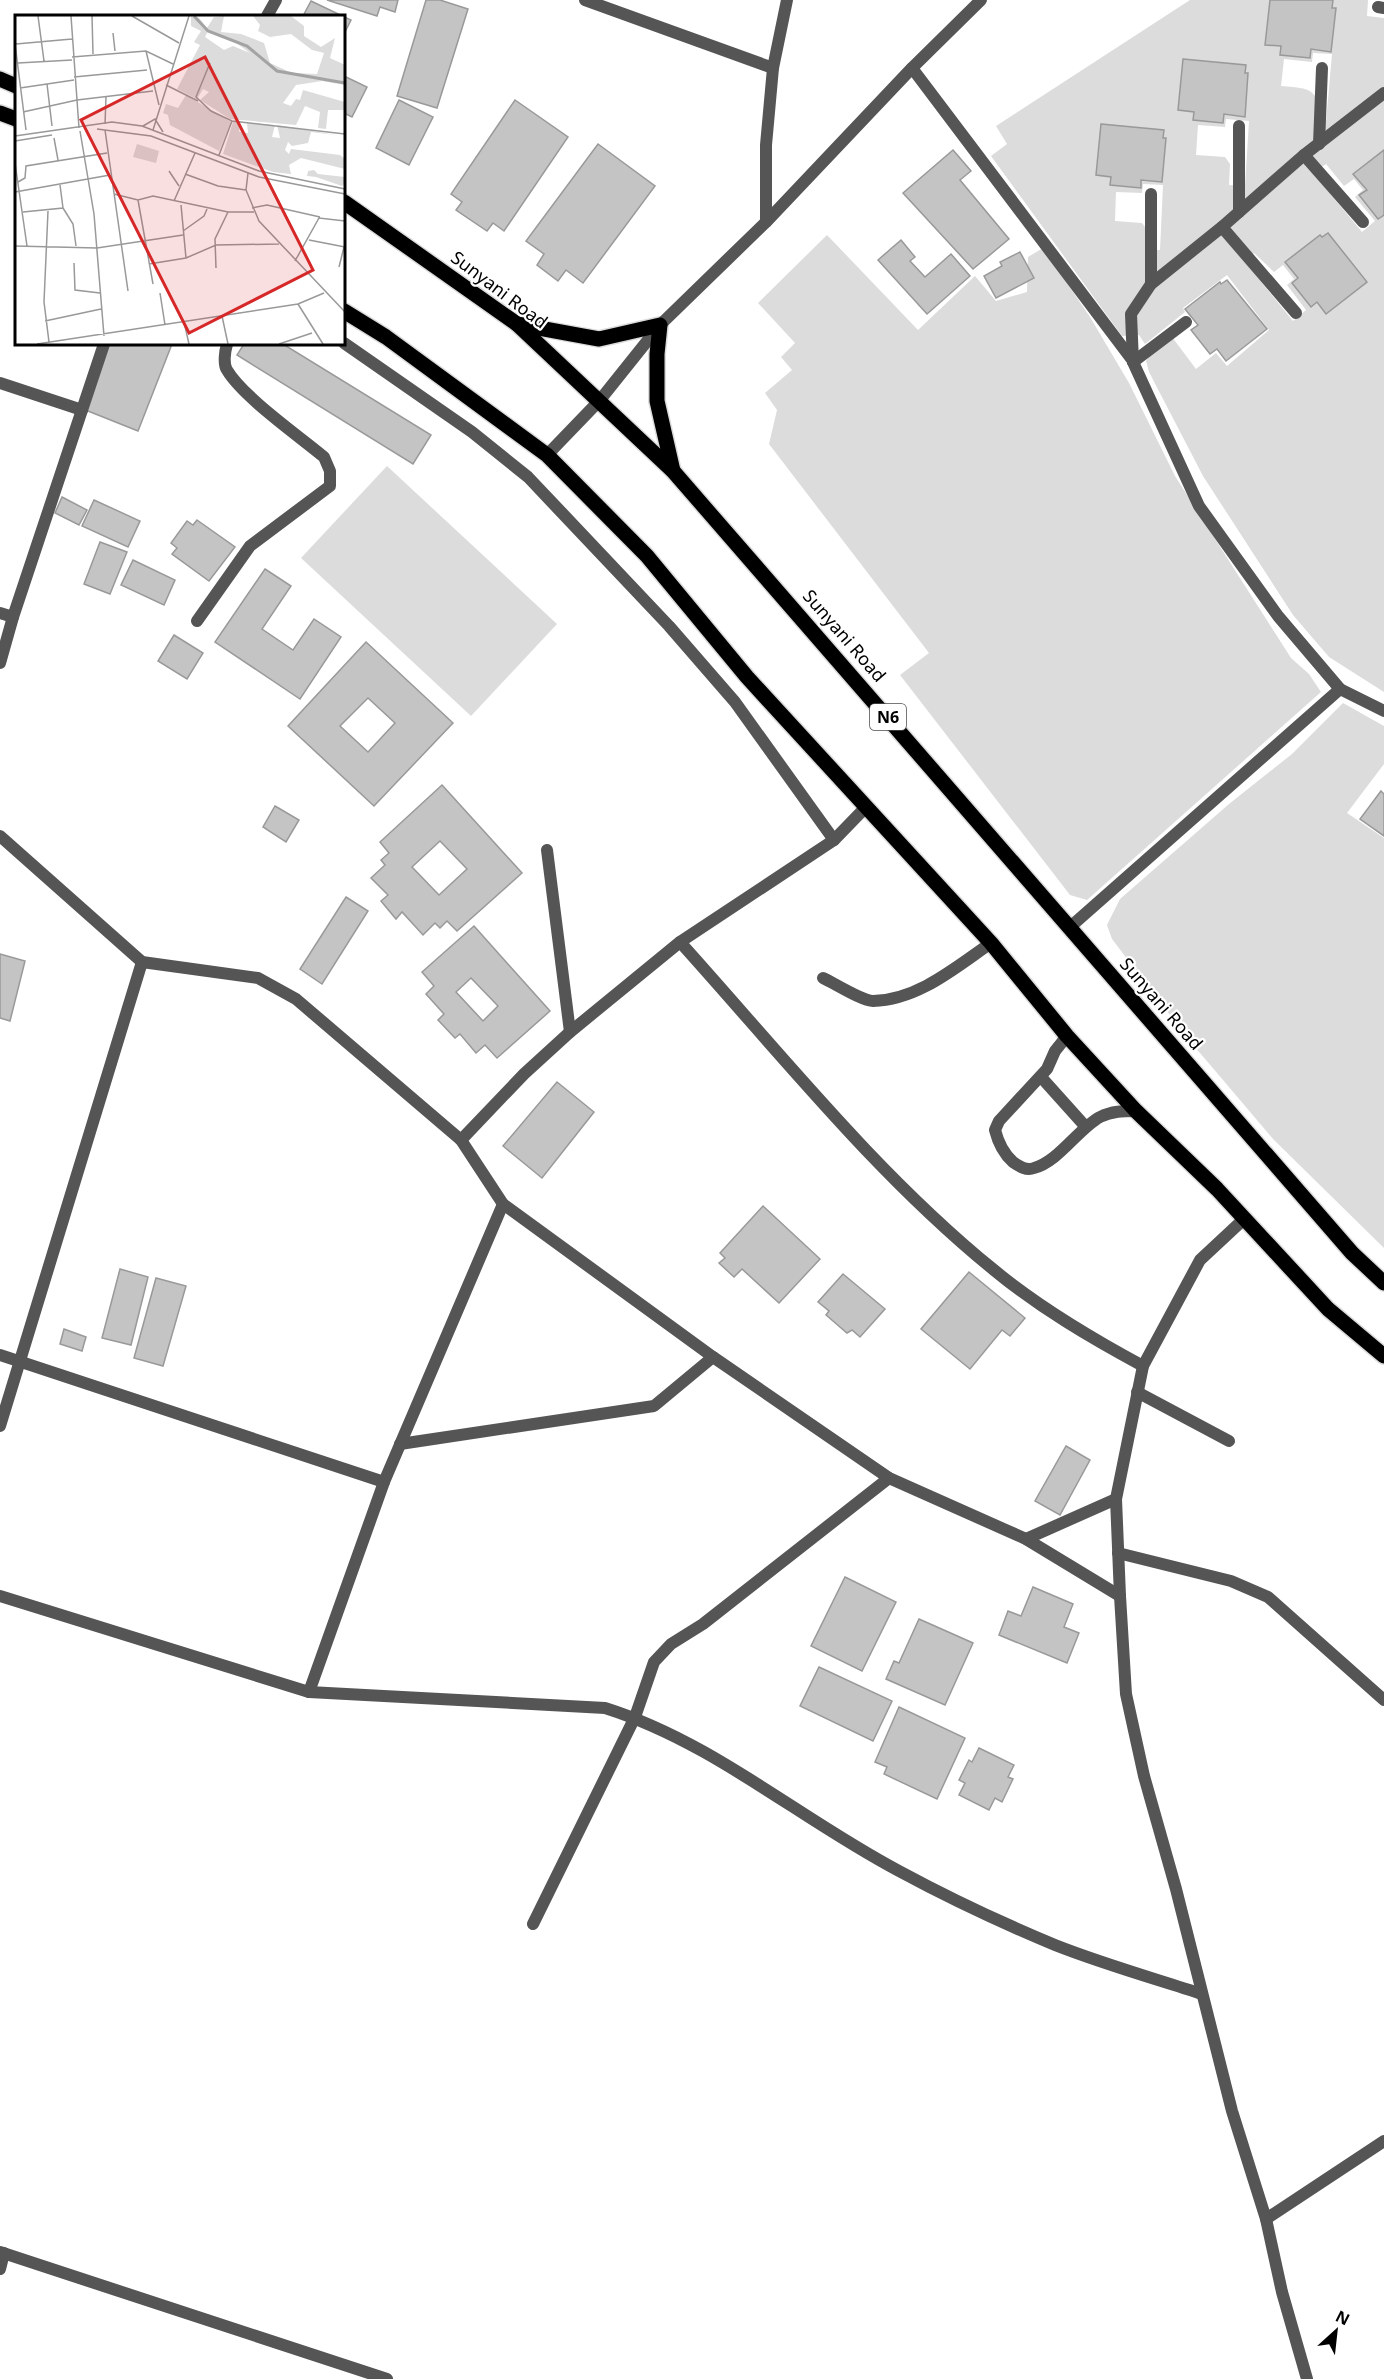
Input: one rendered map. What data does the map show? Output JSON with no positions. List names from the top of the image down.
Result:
{
  "streets": {
    "main road": ["Sunyani Road", "N6"]
  },
  "north": "top right"
}
